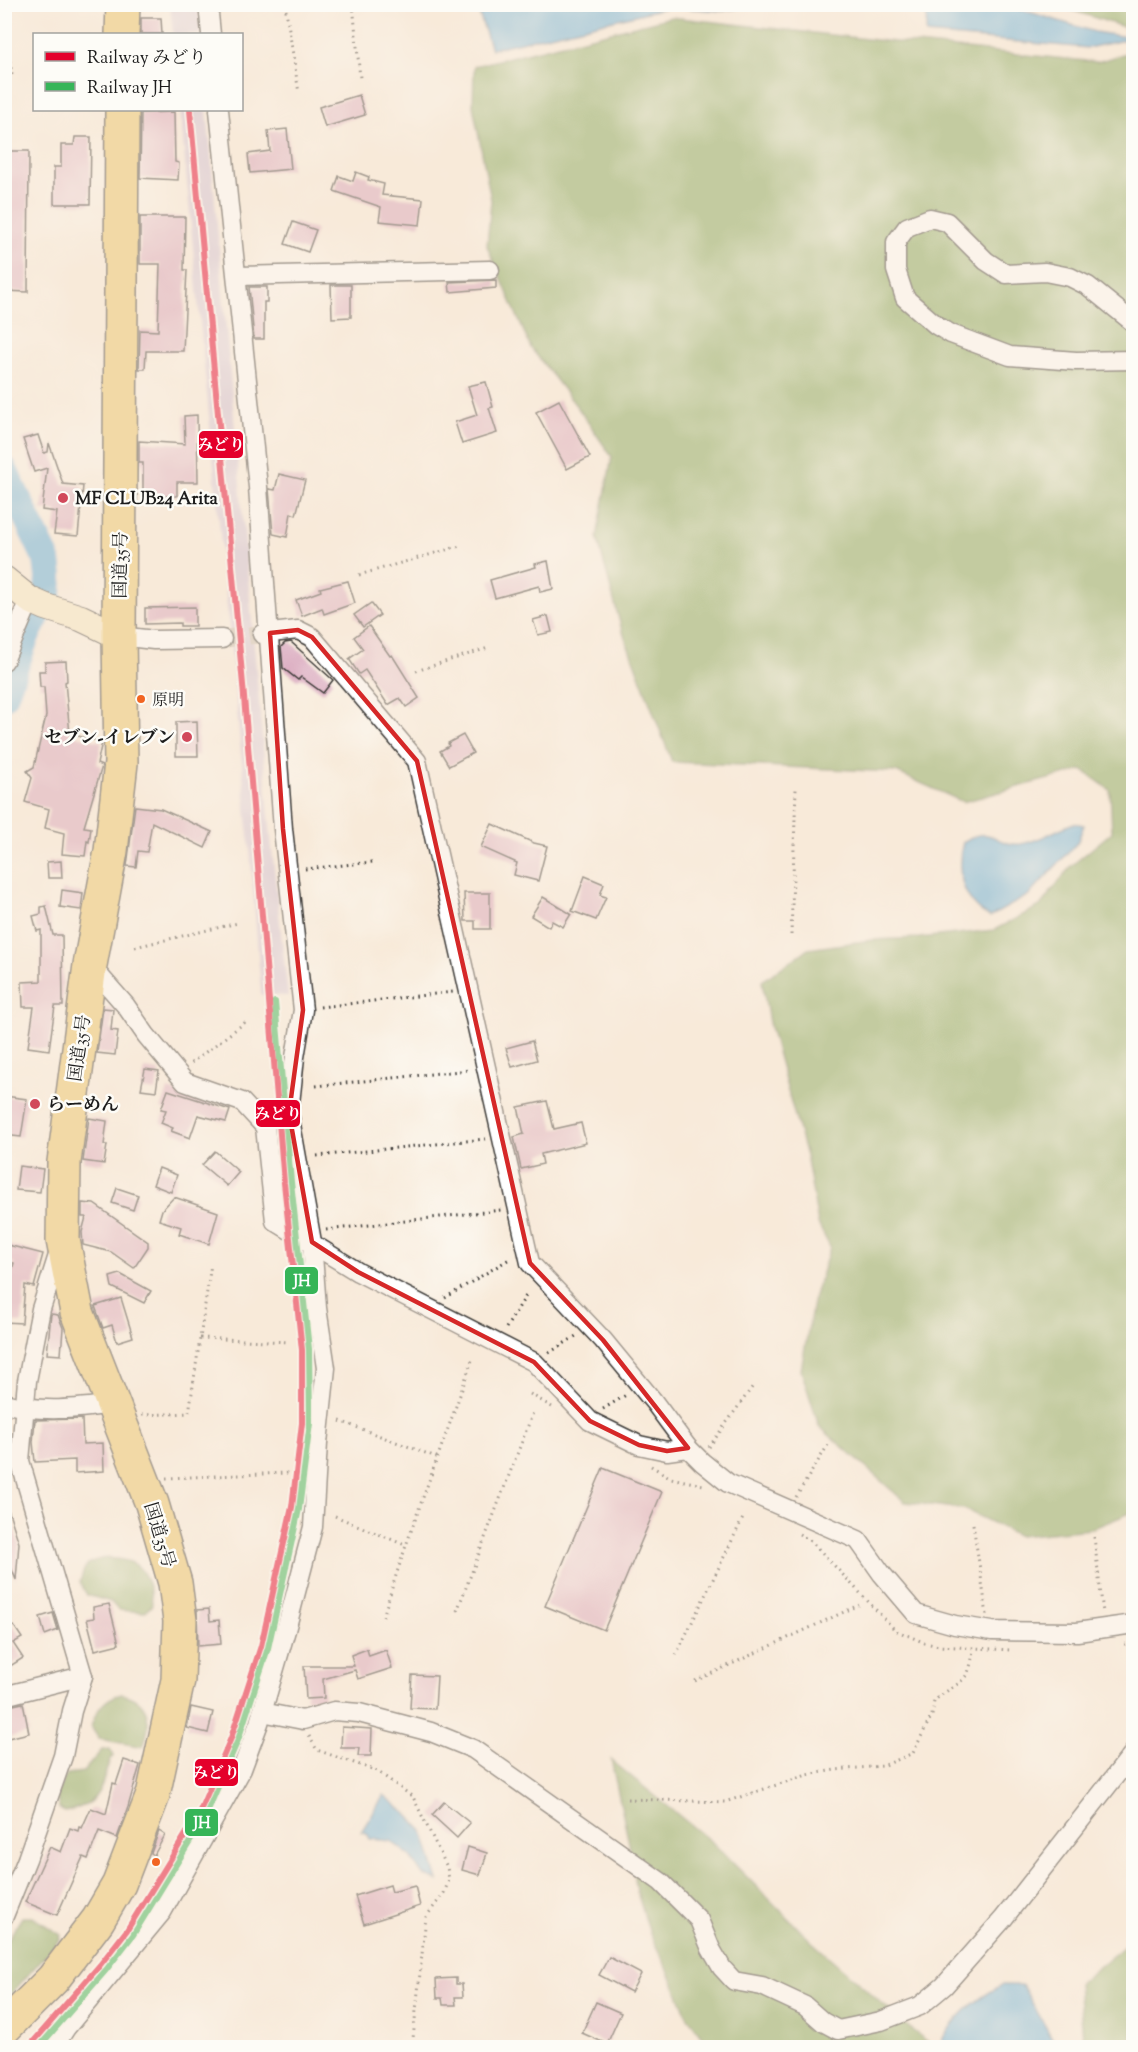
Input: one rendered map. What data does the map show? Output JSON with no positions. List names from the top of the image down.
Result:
{
  "streets": {
    "highway": ["国道35号"]
  },
  "places": [
    "MF CLUB24 Arita",
    "原明",
    "セブン-イレブン",
    "らーめん"
  ],
  "lines": ["rail line みどり", "rail line JH"],
  "legend": ["Railway みどり", "Railway JH"]
}
